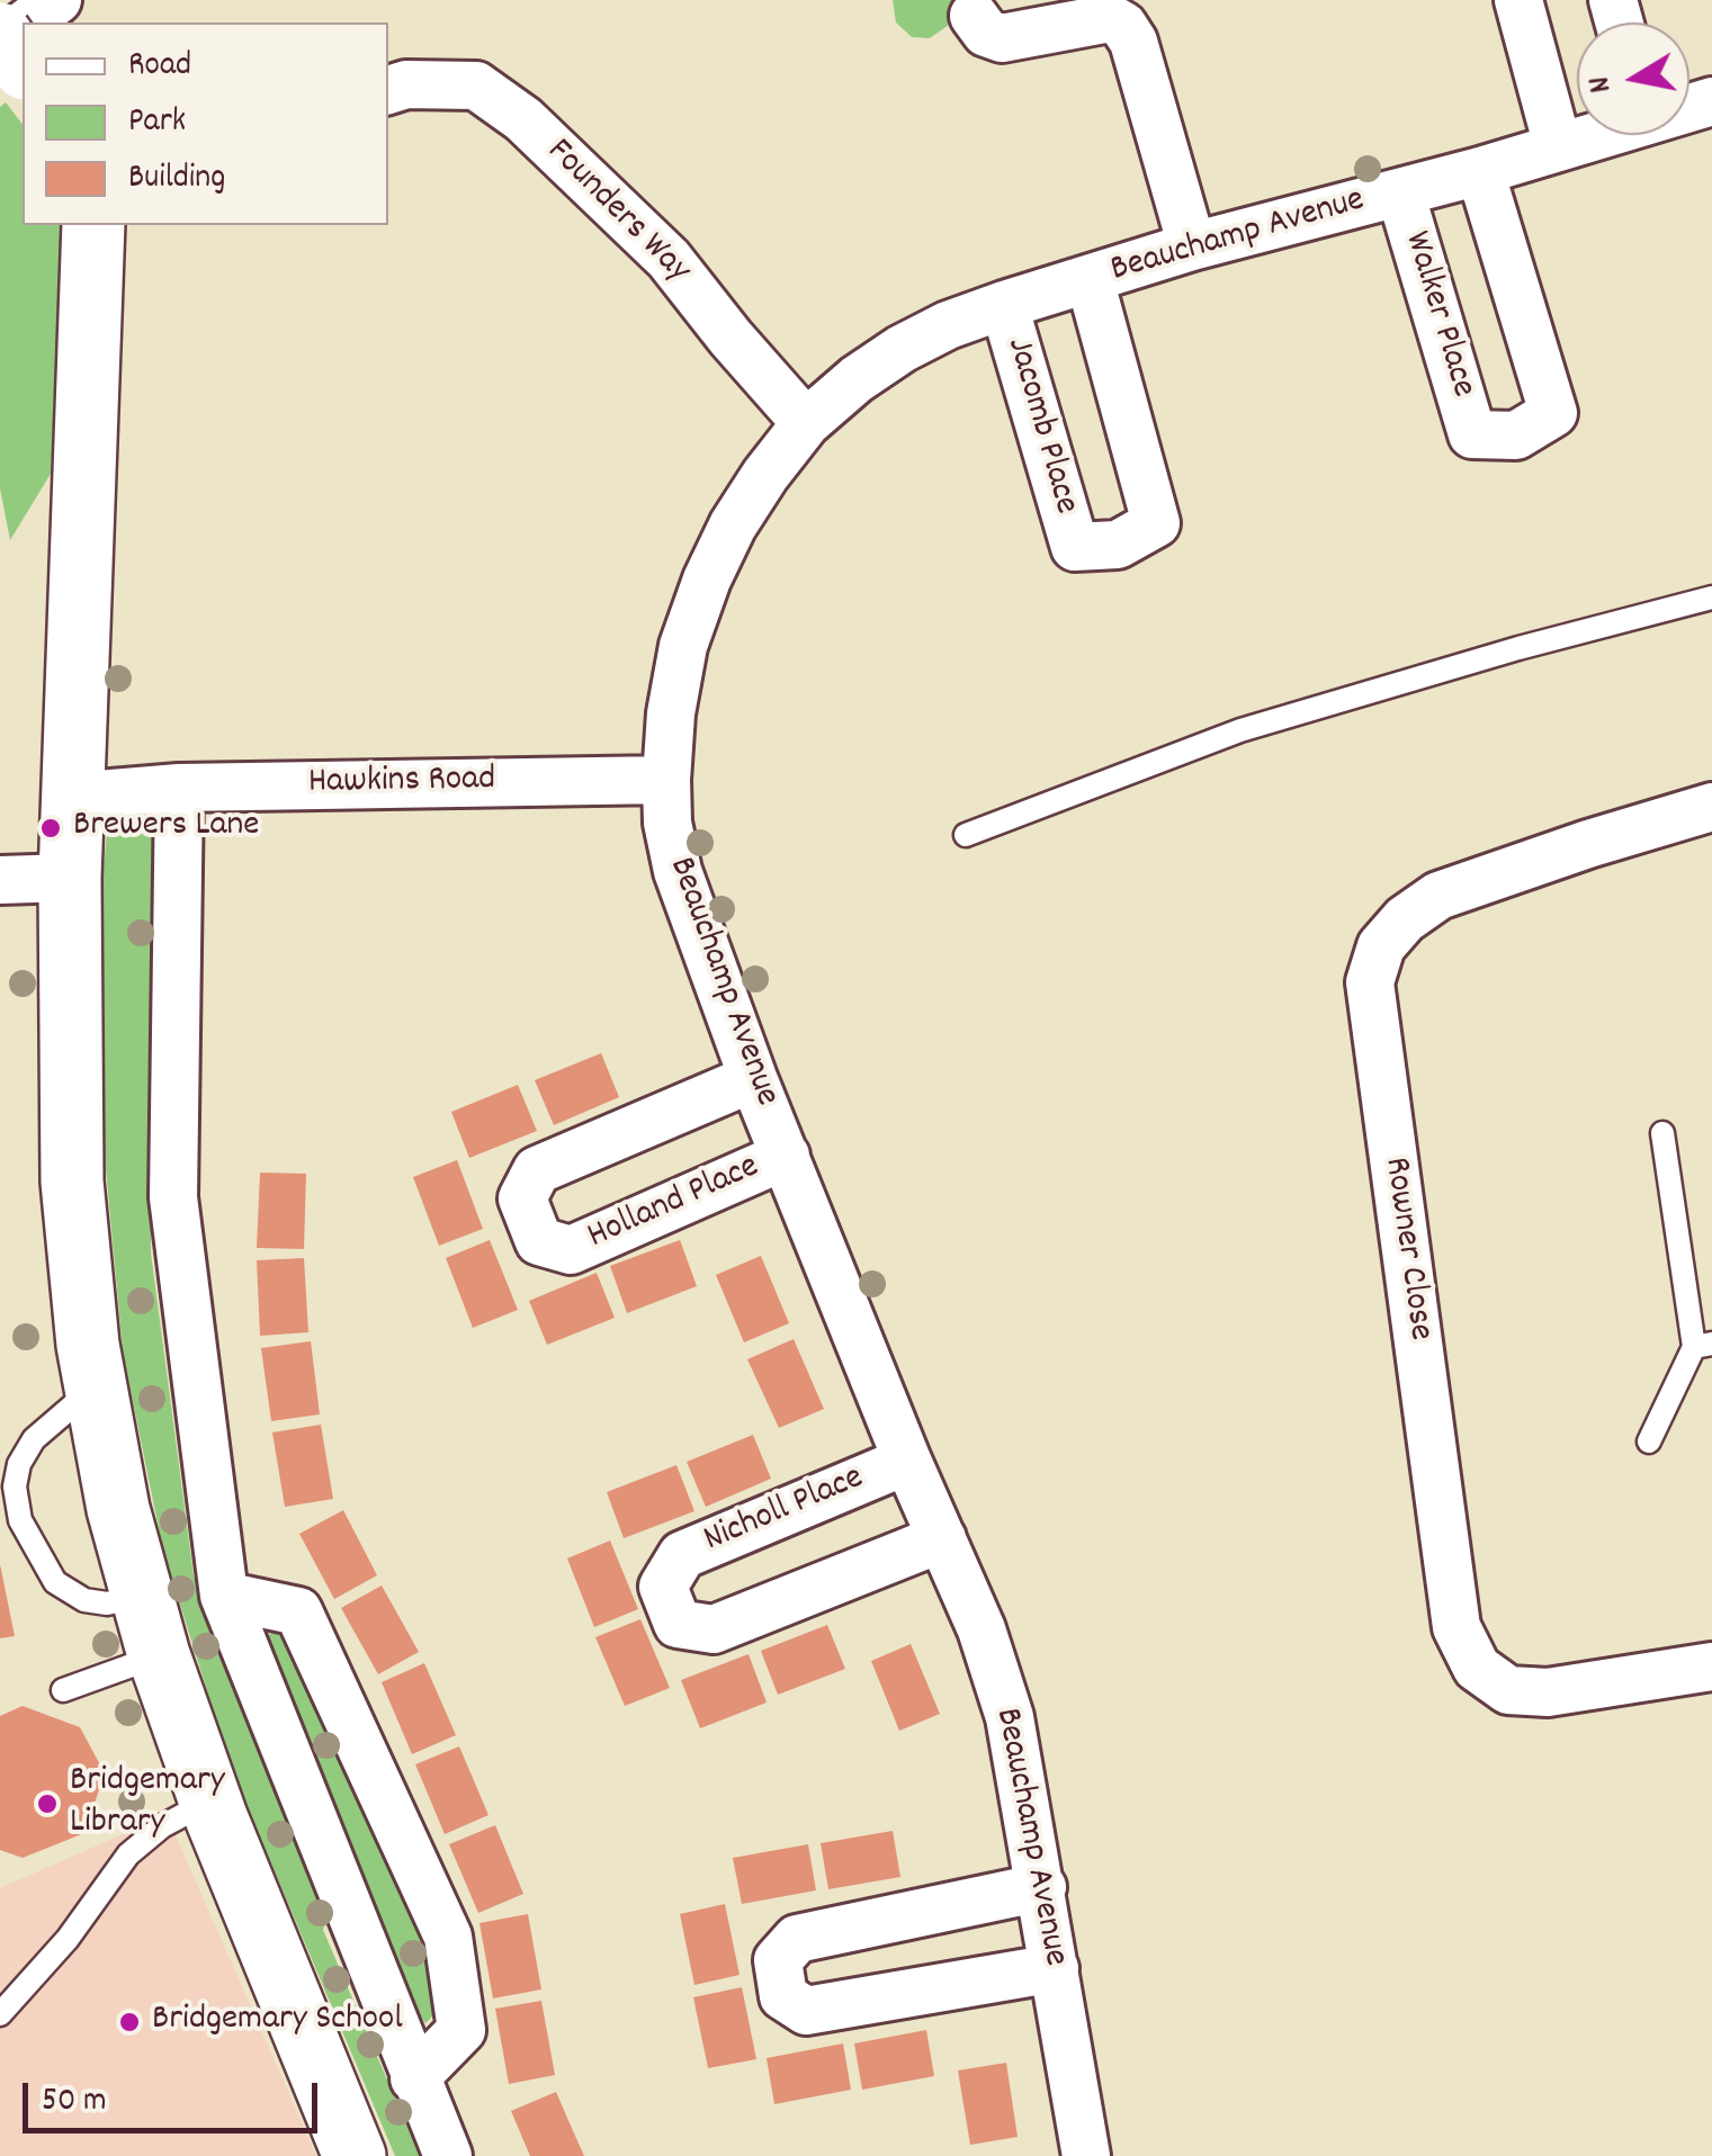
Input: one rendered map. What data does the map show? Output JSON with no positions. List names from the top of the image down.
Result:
{
  "streets": {
    "street": [
      "Founders Way",
      "Beauchamp Avenue",
      "Walker Place",
      "Jacomb Place",
      "Hawkins Road",
      "Holland Place",
      "Rowner Close",
      "Nicholl Place"
    ]
  },
  "crossings": [
    ["Founders Way", "Beauchamp Avenue"],
    ["Beauchamp Avenue", "Walker Place"],
    ["Beauchamp Avenue", "Jacomb Place"],
    ["Beauchamp Avenue", "Hawkins Road"],
    ["Beauchamp Avenue", "Holland Place"],
    ["Beauchamp Avenue", "Nicholl Place"]
  ],
  "places": ["Brewers Lane", "Bridgemary Library", "Bridgemary School"],
  "legend": ["Road", "Park", "Building"],
  "scale_bar": "50 m",
  "north": "left"
}
